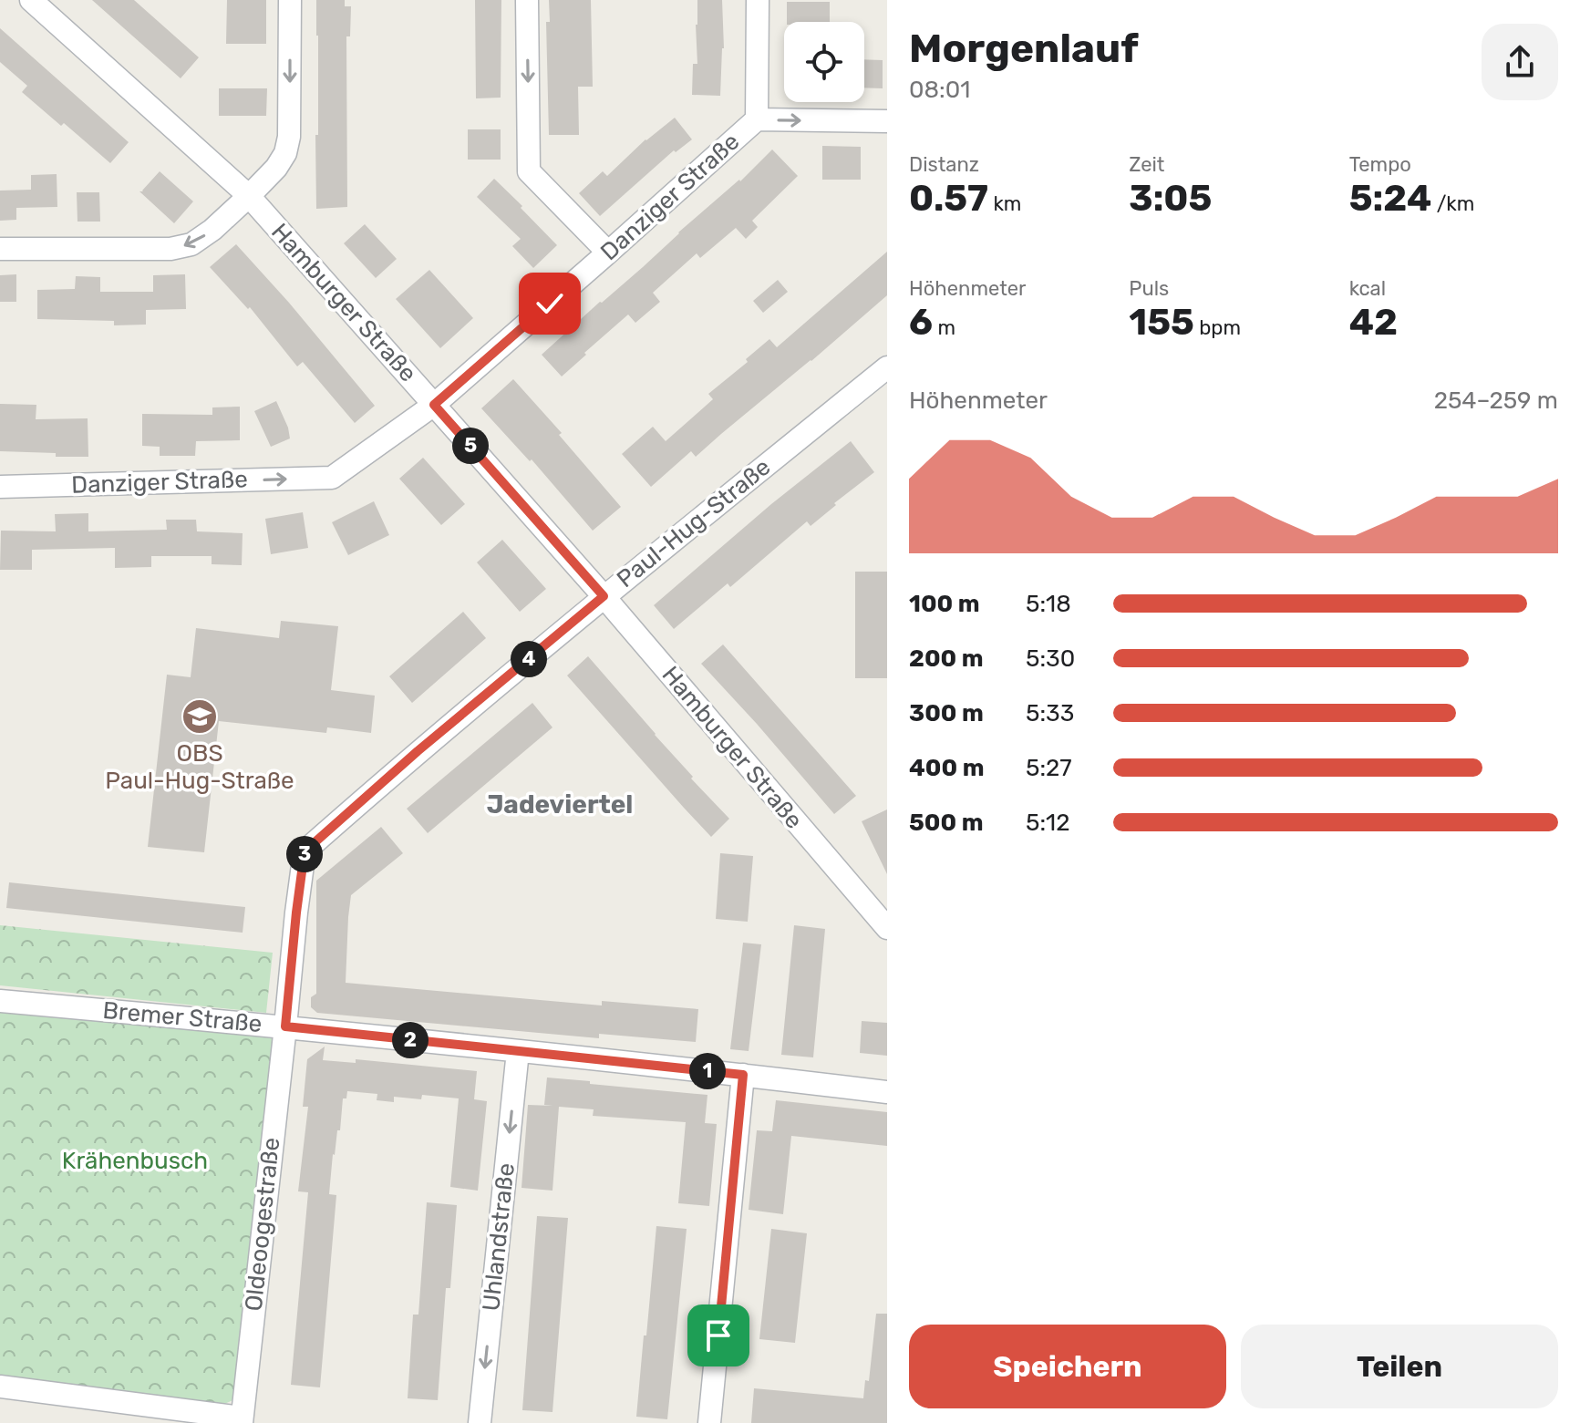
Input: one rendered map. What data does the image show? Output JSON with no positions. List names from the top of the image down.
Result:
{
  "streets": {
    "street": [
      "Danziger Straße",
      "Hamburger Straße",
      "Paul-Hug-Straße",
      "Bremer Straße",
      "Oldeoogestraße",
      "Uhlandstraße"
    ]
  },
  "crossings": [
    ["Danziger Straße", "Hamburger Straße"],
    ["Hamburger Straße", "Paul-Hug-Straße"],
    ["Paul-Hug-Straße", "Bremer Straße"],
    ["Paul-Hug-Straße", "Oldeoogestraße"],
    ["Bremer Straße", "Oldeoogestraße"],
    ["Bremer Straße", "Uhlandstraße"]
  ],
  "one_way": ["Danziger Straße", "Uhlandstraße"],
  "districts": ["Jadeviertel"],
  "parks": ["Krähenbusch"],
  "places": {
    "school or university": ["OBS Paul-Hug-Straße"]
  },
  "page": {
    "heading": ["Morgenlauf", "08:01"],
    "stats": [
      ["Distanz", "0.57 km"],
      ["Zeit", "3:05"],
      ["Tempo", "5:24 /km"],
      ["Höhenmeter", "6 m"],
      ["Puls", "155 bpm"],
      ["kcal", "42"]
    ],
    "chart": ["Höhenmeter", "254–259 m"],
    "pins": [
      "5",
      "4",
      "3",
      "2",
      "1"
    ],
    "list": [
      {
        "name": "100 m",
        "note": "5:18"
      },
      {
        "name": "200 m",
        "note": "5:30"
      },
      {
        "name": "300 m",
        "note": "5:33"
      },
      {
        "name": "400 m",
        "note": "5:27"
      },
      {
        "name": "500 m",
        "note": "5:12"
      }
    ],
    "buttons": ["Speichern", "Teilen"]
  }
}
